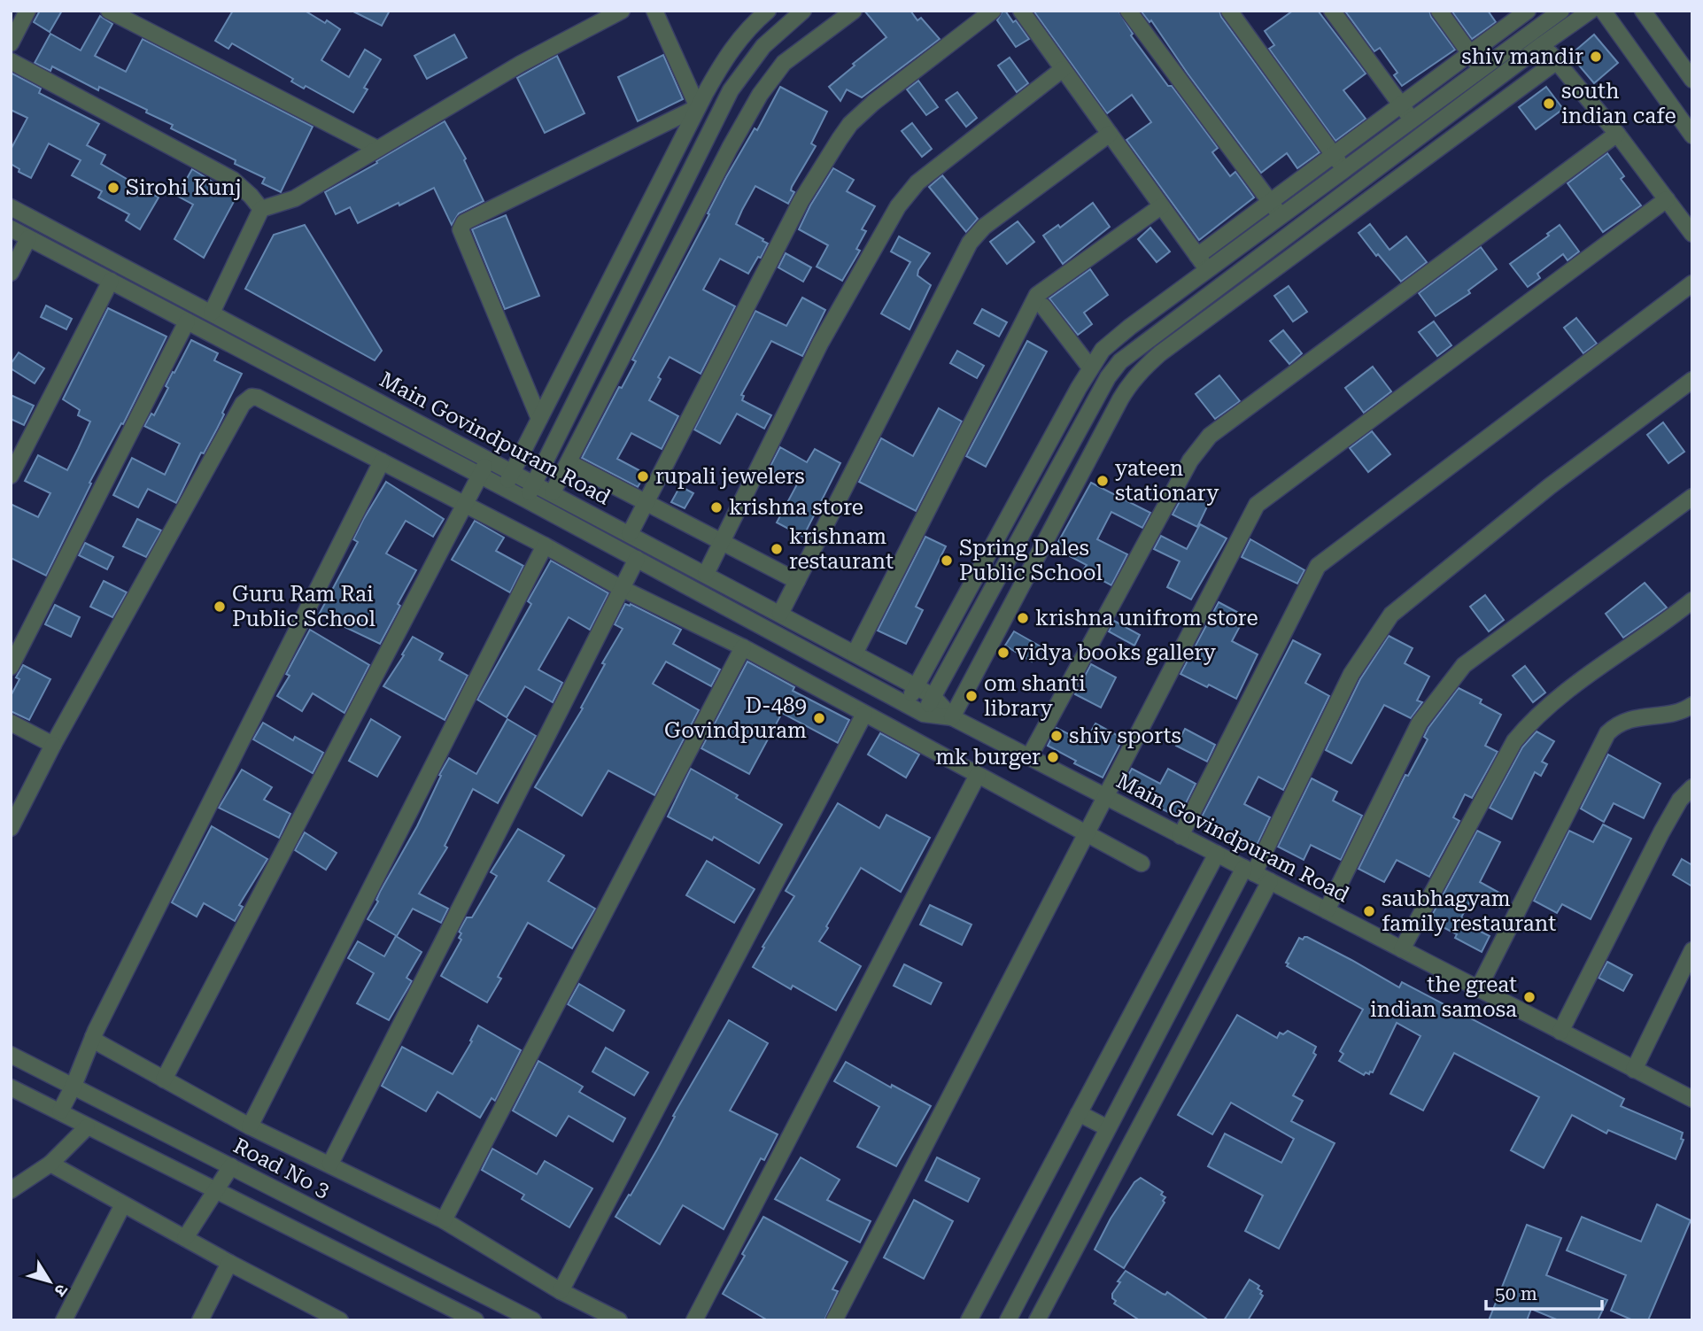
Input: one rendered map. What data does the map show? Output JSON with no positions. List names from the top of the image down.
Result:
{
  "streets": {
    "street": ["Main Govindpuram Road", "Road No 3"]
  },
  "places": [
    "shiv mandir",
    "south indian cafe",
    "Sirohi Kunj",
    "rupali jewelers",
    "yateen stationary",
    "krishna store",
    "krishnam restaurant",
    "Spring Dales Public School",
    "Guru Ram Rai Public School",
    "krishna unifrom store",
    "vidya books gallery",
    "om shanti library",
    "D-489 Govindpuram",
    "shiv sports",
    "mk burger",
    "saubhagyam family restaurant",
    "the great indian samosa"
  ],
  "scale_bar": "50 m",
  "north": "bottom right"
}
